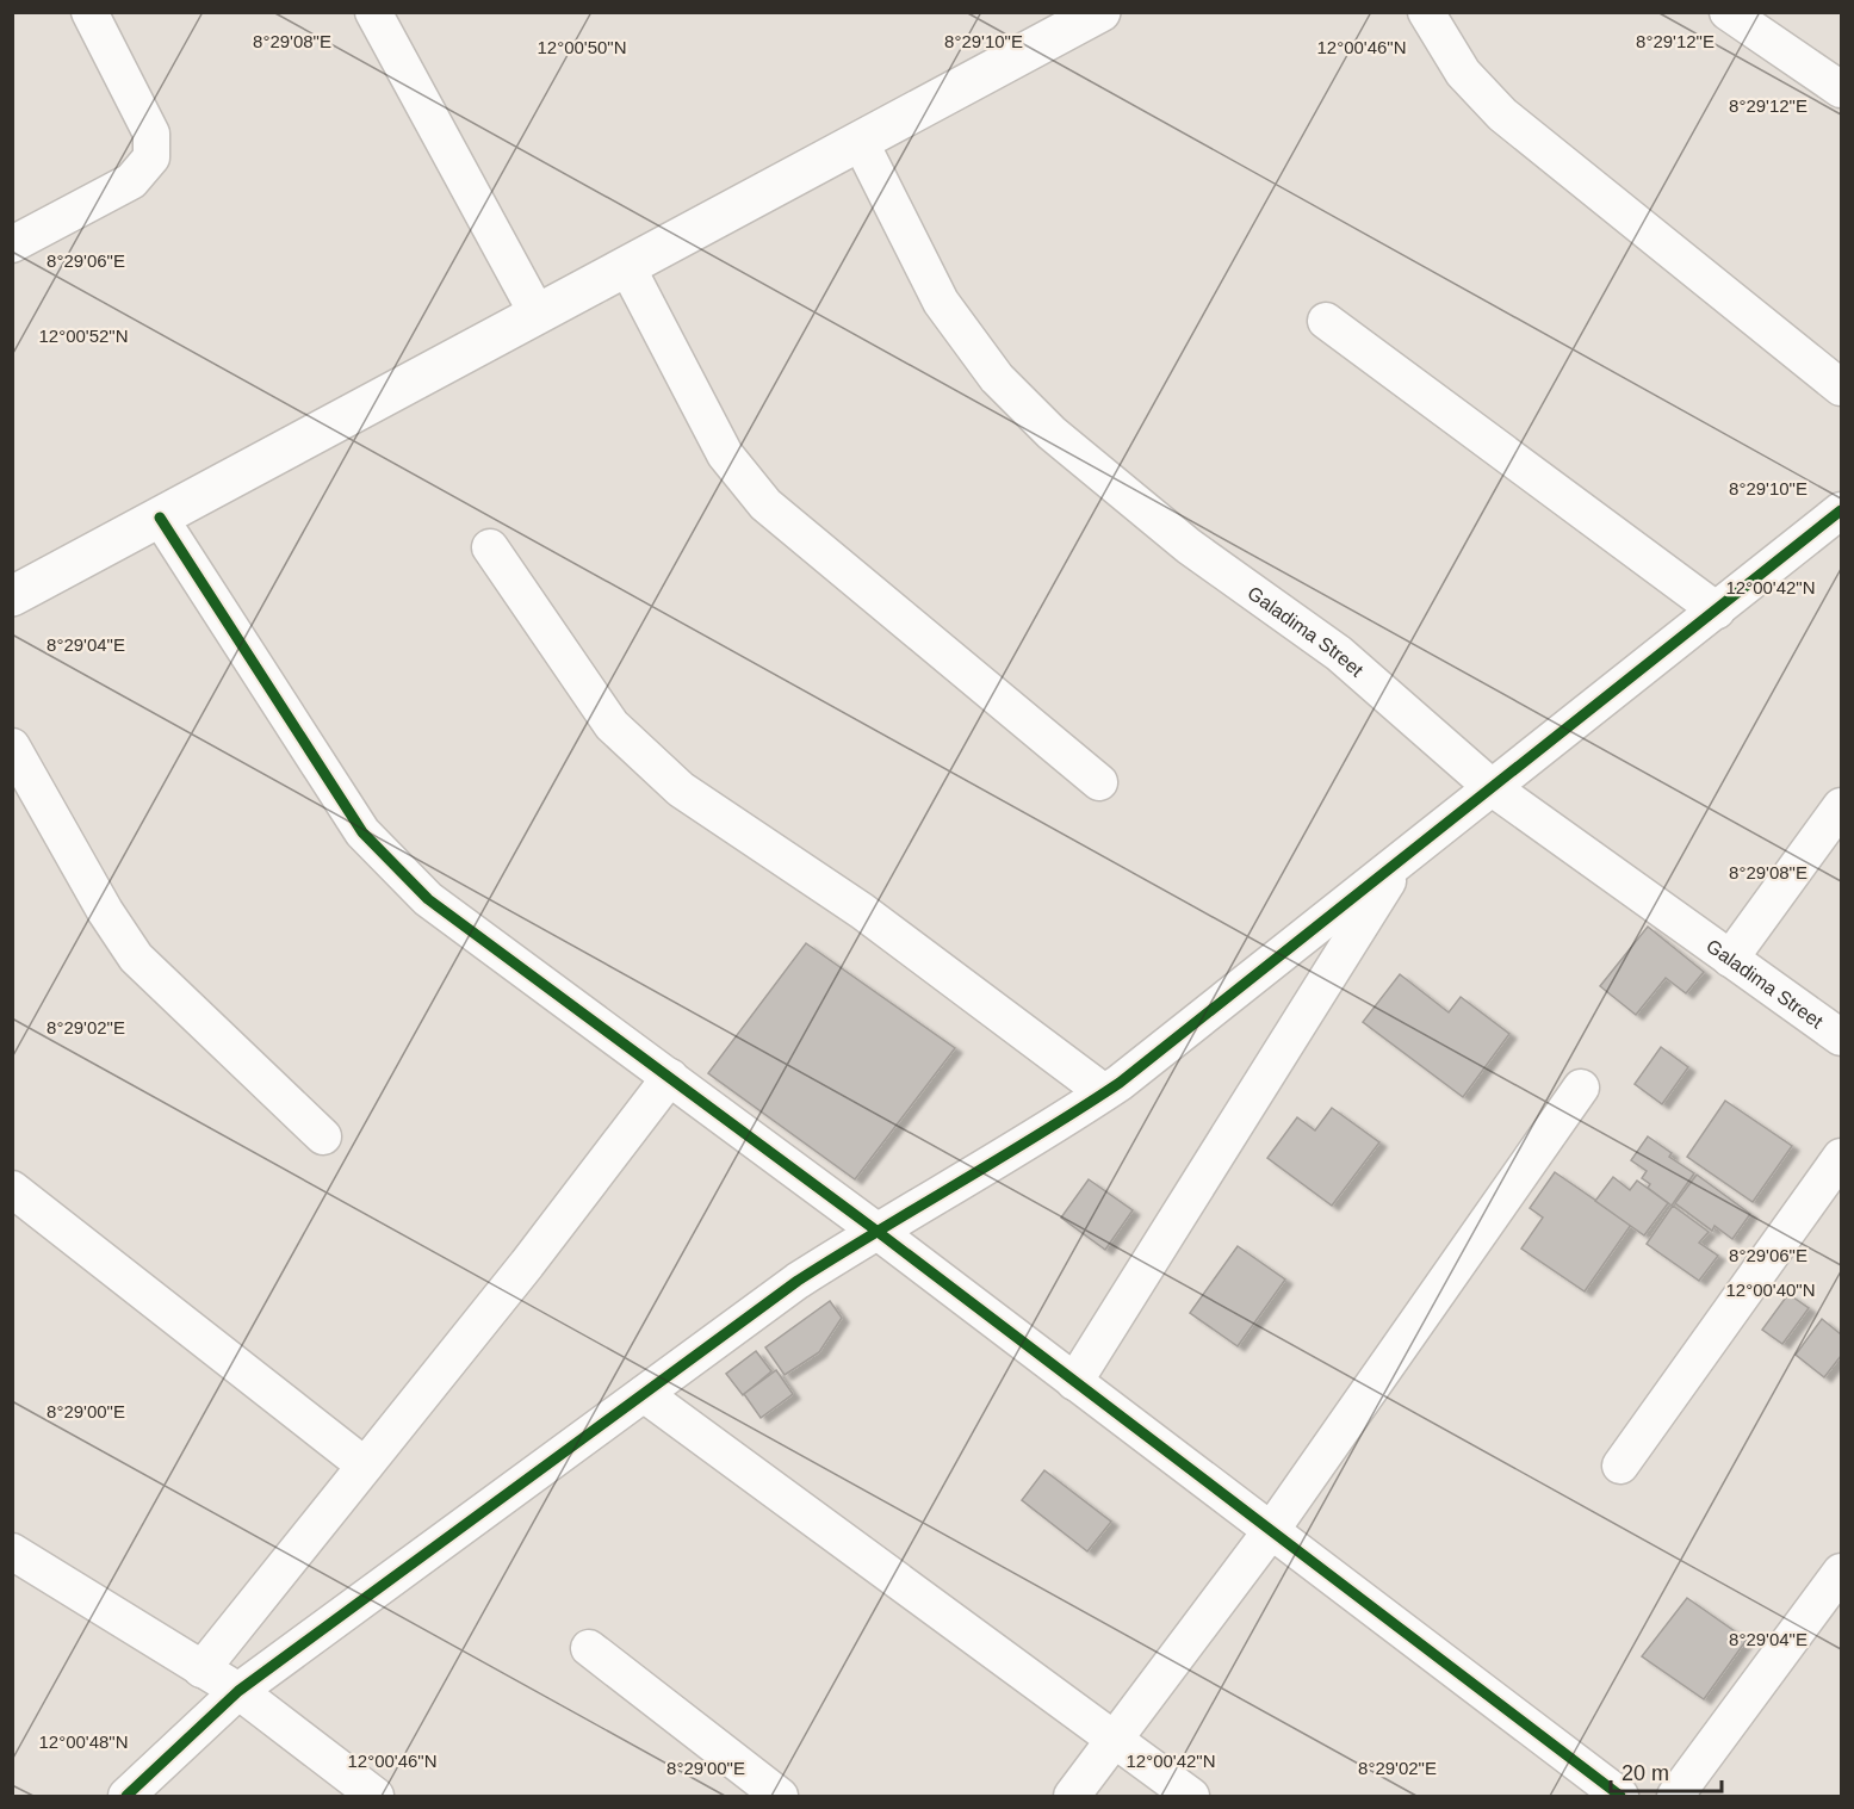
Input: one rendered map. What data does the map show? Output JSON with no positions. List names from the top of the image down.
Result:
{
  "streets": {
    "street": ["Galadima Street"]
  },
  "scale_bar": "20 m",
  "coordinates": [
    "8°29'08\"E",
    "8°29'10\"E",
    "8°29'12\"E",
    "12°00'50\"N",
    "12°00'46\"N",
    "8°29'06\"E",
    "12°00'52\"N",
    "12°00'42\"N",
    "8°29'04\"E",
    "8°29'02\"E",
    "12°00'40\"N",
    "8°29'00\"E",
    "12°00'48\"N"
  ]
}
